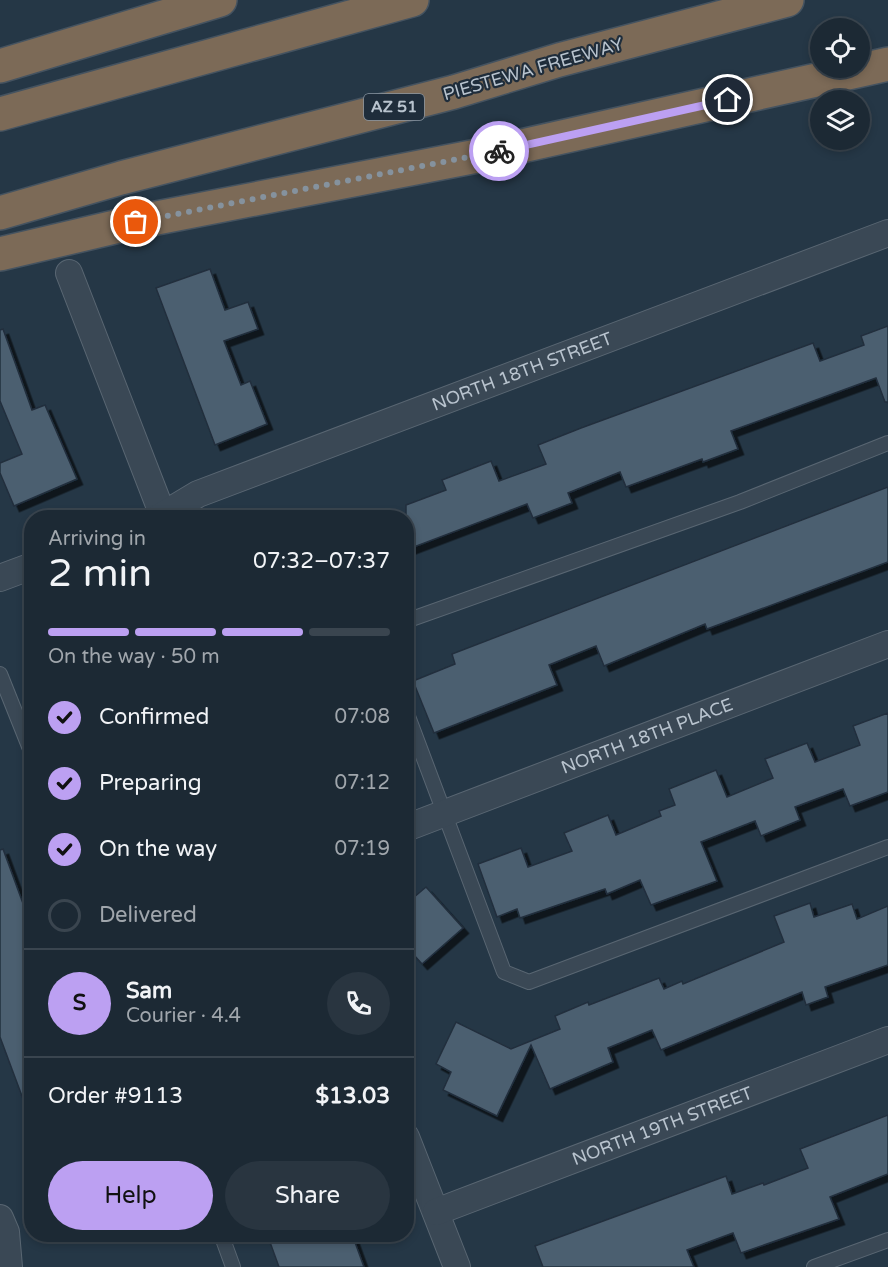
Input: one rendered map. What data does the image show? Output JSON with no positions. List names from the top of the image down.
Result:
{
  "streets": {
    "highway": ["PIESTEWA FREEWAY", "AZ 51"],
    "street": ["NORTH 18TH STREET", "NORTH 18TH PLACE", "NORTH 19TH STREET"]
  },
  "page": {
    "heading": ["2 min", "Arriving in", "07:32–07:37"],
    "panel": [
      "Sam",
      "Courier · 4.4",
      "Order #9113",
      "$13.03"
    ],
    "bar": "On the way · 50 m",
    "list": [
      ["Confirmed", "07:08"],
      ["Preparing", "07:12"],
      ["On the way", "07:19"],
      "Delivered"
    ],
    "round": "S",
    "buttons": ["Help", "Share"]
  }
}
